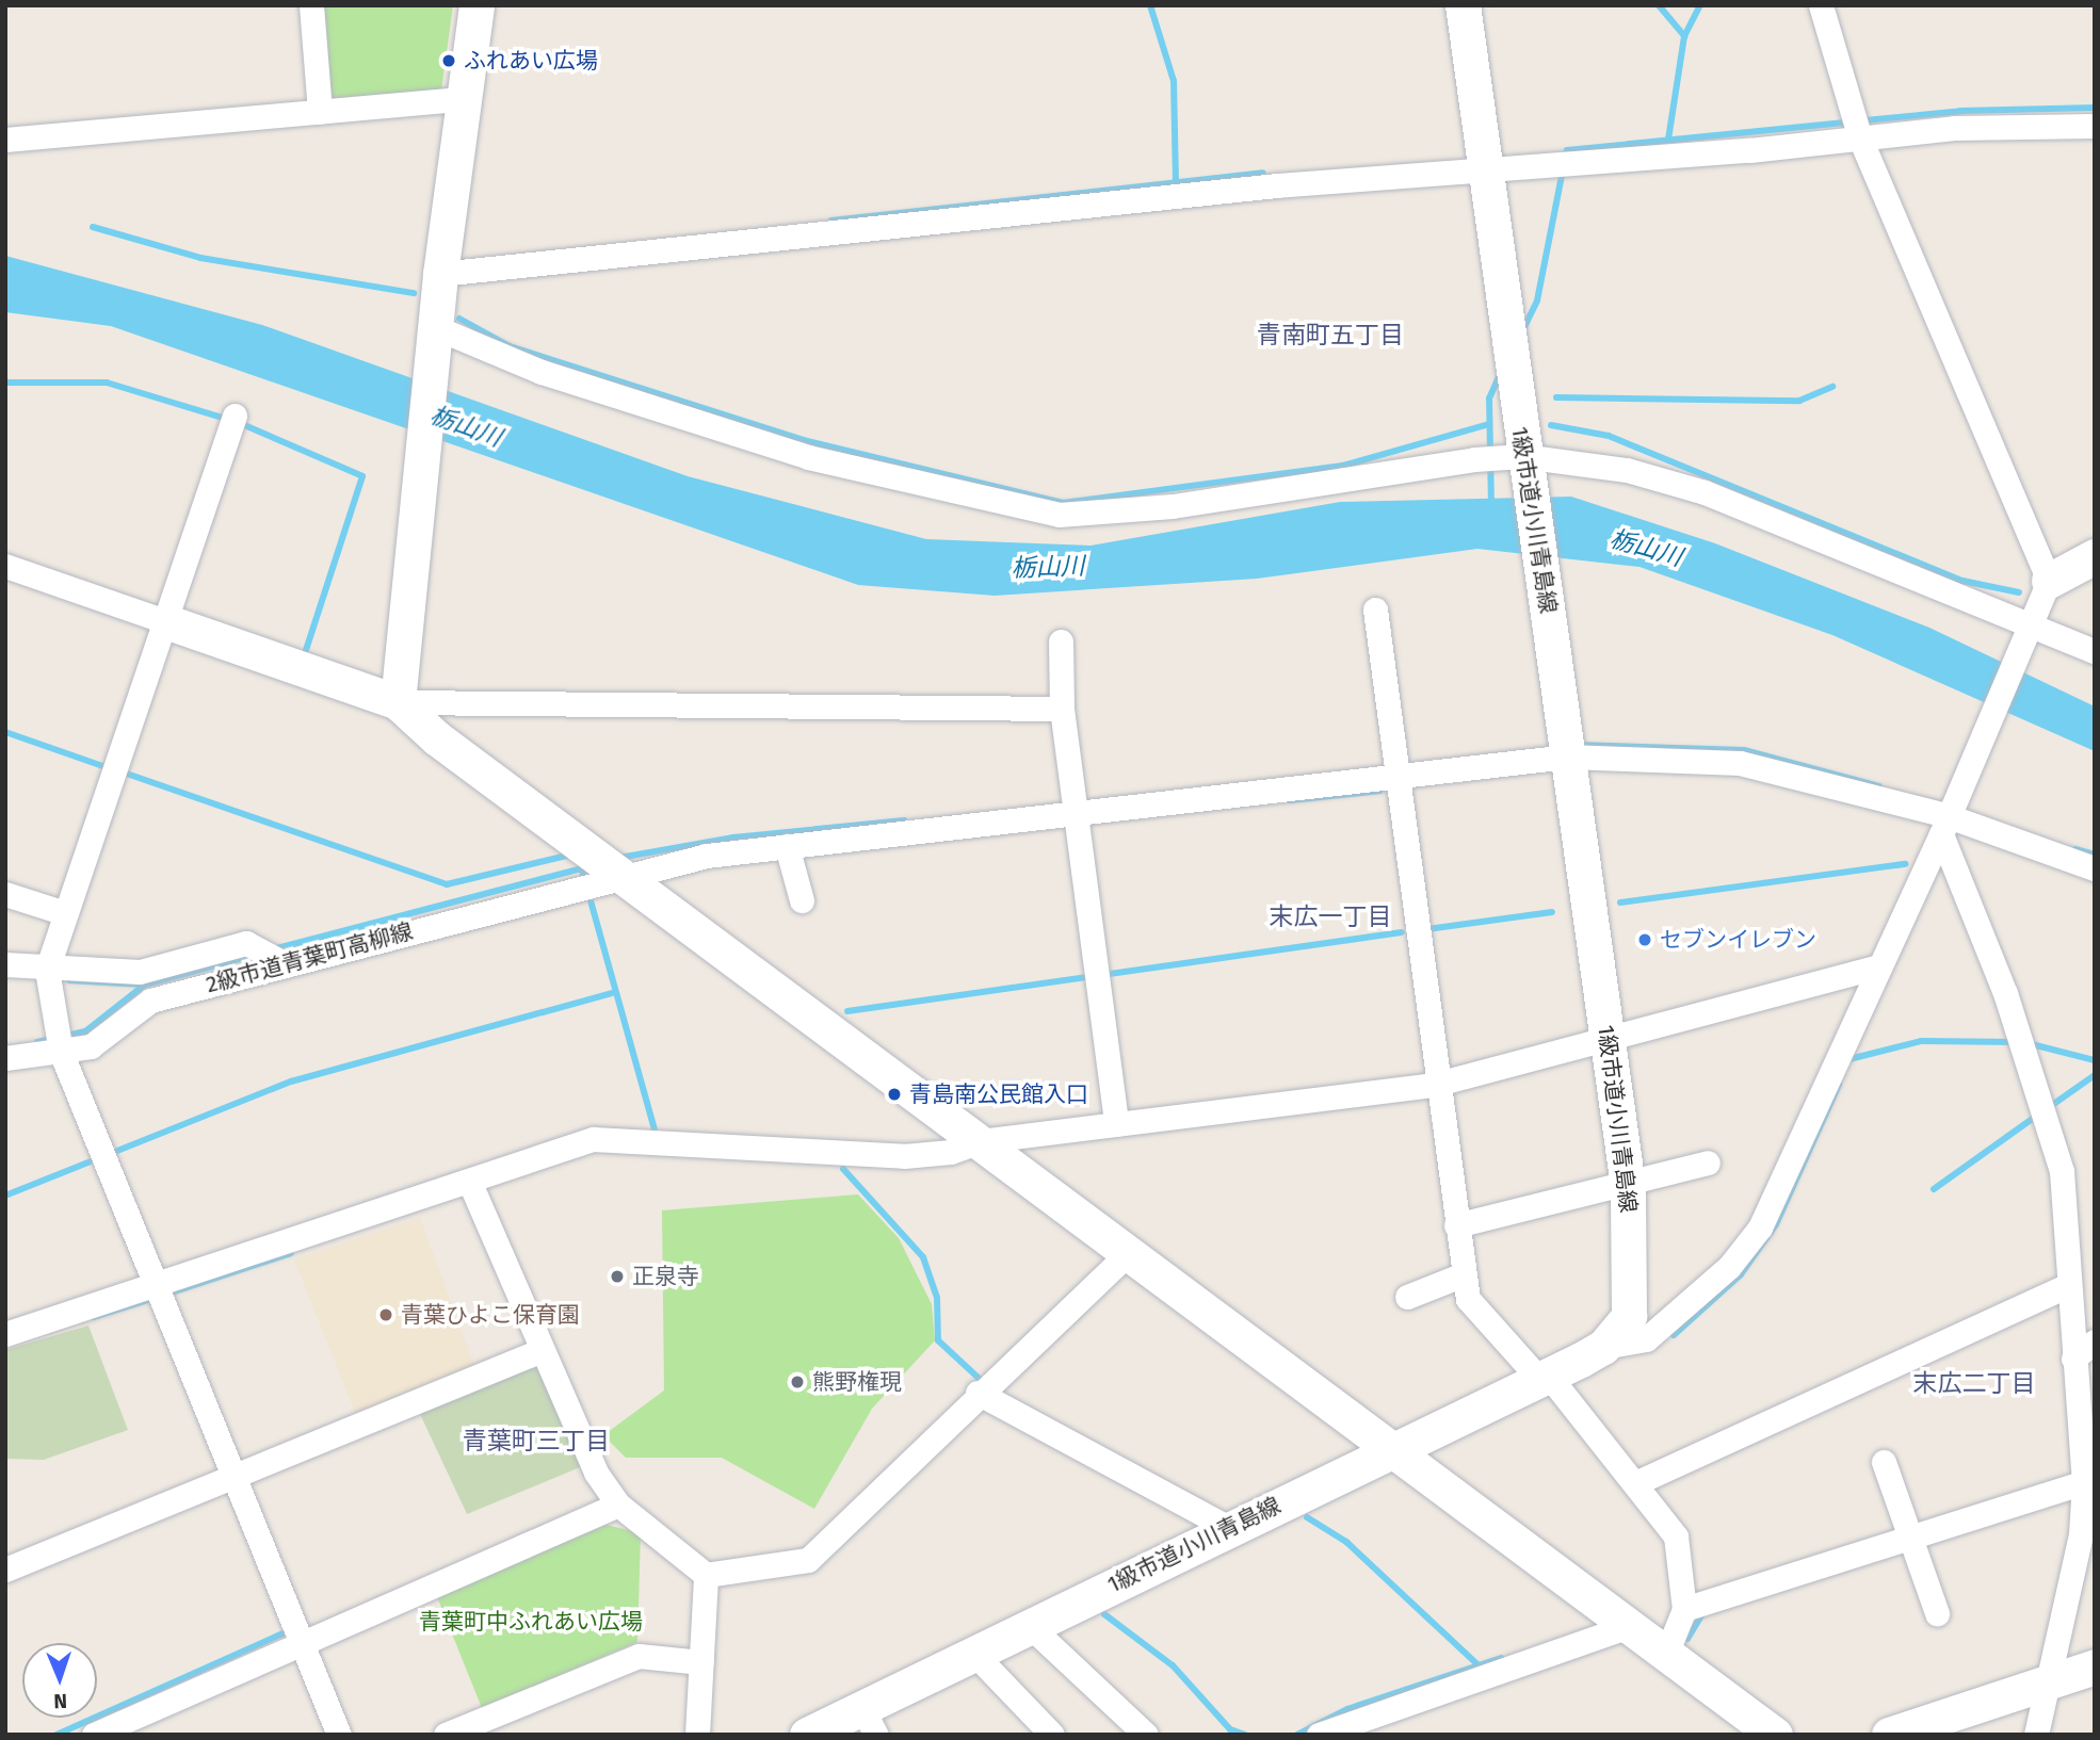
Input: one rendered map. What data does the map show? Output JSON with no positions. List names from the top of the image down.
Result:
{
  "streets": {
    "street": ["1級市道小川青島線", "2級市道青葉町高柳線"]
  },
  "crossings": [
    ["1級市道小川青島線", "2級市道青葉町高柳線"]
  ],
  "districts": [
    "青南町五丁目",
    "末広一丁目",
    "末広二丁目",
    "青葉町三丁目"
  ],
  "water": ["栃山川"],
  "parks": ["青葉町中ふれあい広場"],
  "places": [
    "ふれあい広場",
    "セブンイレブン",
    "青島南公民館入口",
    "正泉寺",
    "青葉ひよこ保育園",
    "熊野権現"
  ],
  "north": "bottom"
}
